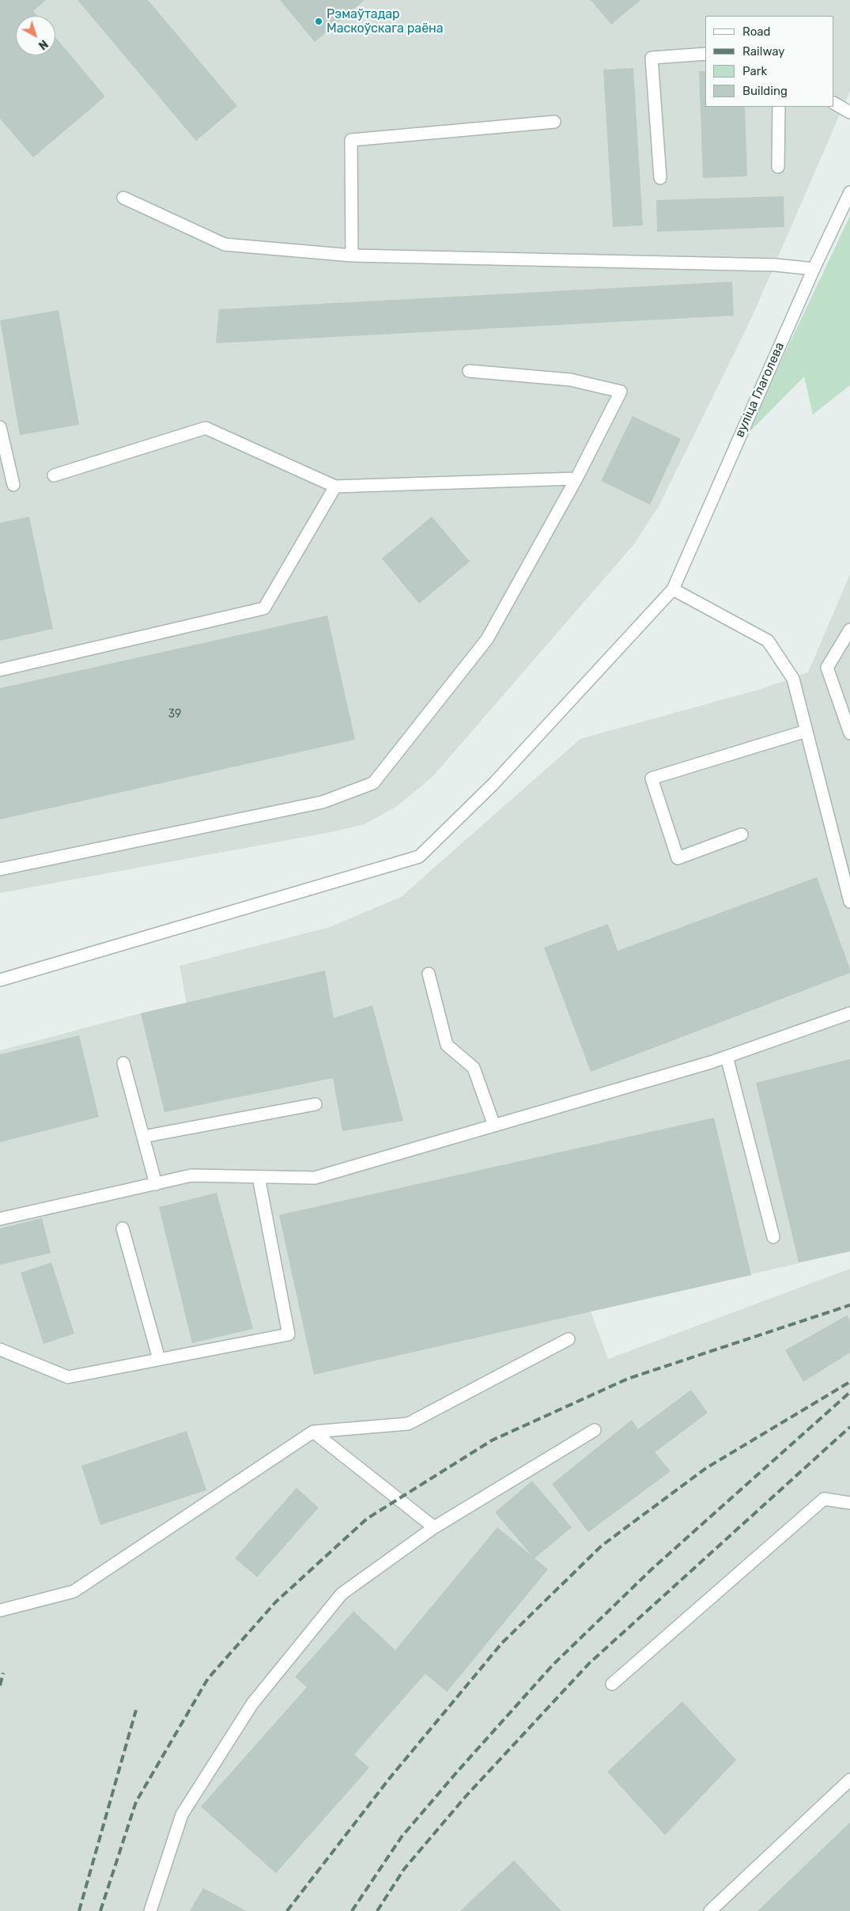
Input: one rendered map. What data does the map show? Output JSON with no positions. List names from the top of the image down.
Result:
{
  "streets": {
    "street": ["вуліца Глаголева"]
  },
  "places": ["Рэмаўтадар Маскоўскага раёна"],
  "house_numbers": ["39"],
  "legend": [
    "Road",
    "Railway",
    "Park",
    "Building"
  ],
  "north": "bottom right"
}
